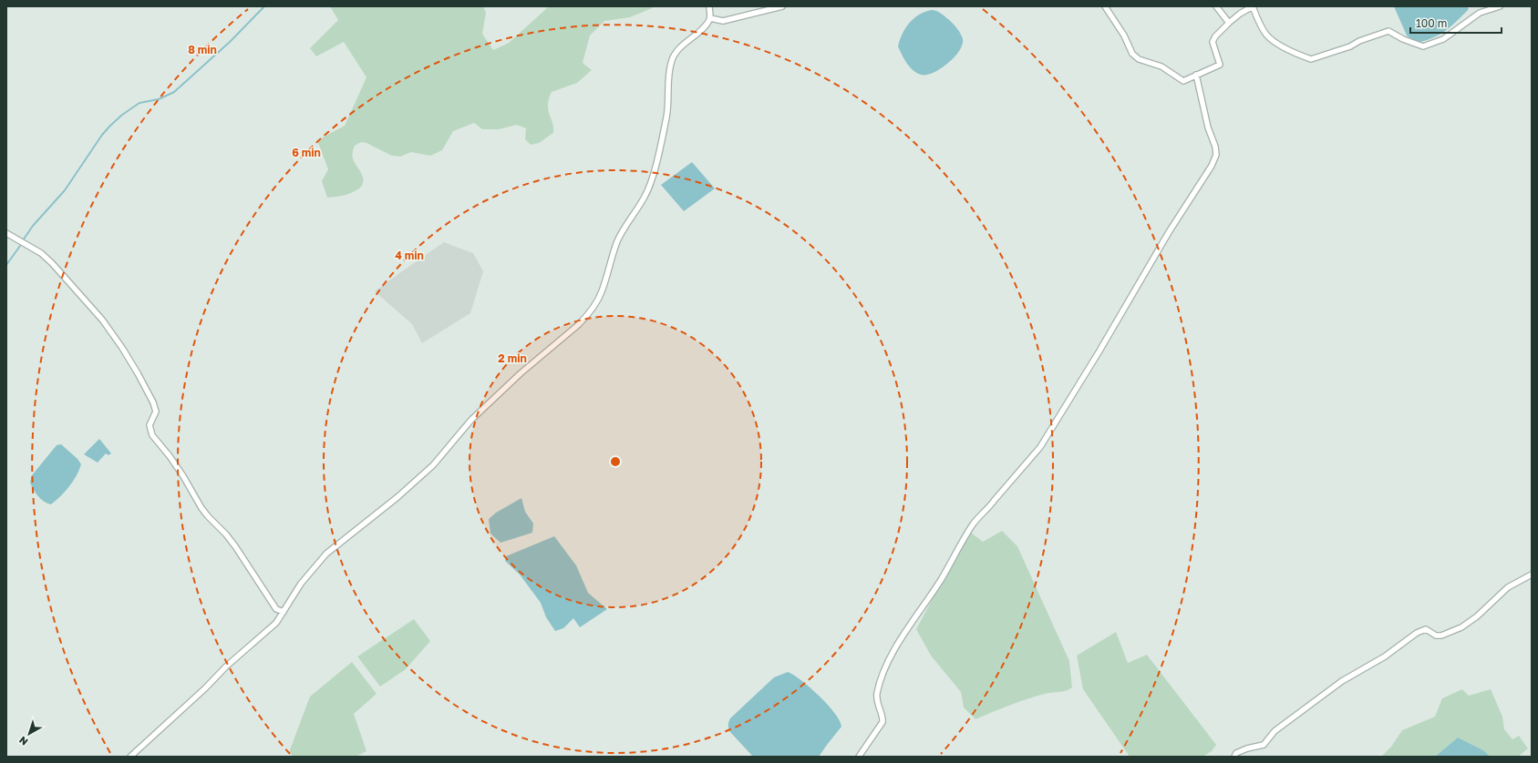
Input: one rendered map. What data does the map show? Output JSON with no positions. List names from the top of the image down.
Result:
{
  "scale_bar": "100 m",
  "north": "bottom left",
  "rings": [
    "8 min",
    "6 min",
    "4 min",
    "2 min"
  ]
}
